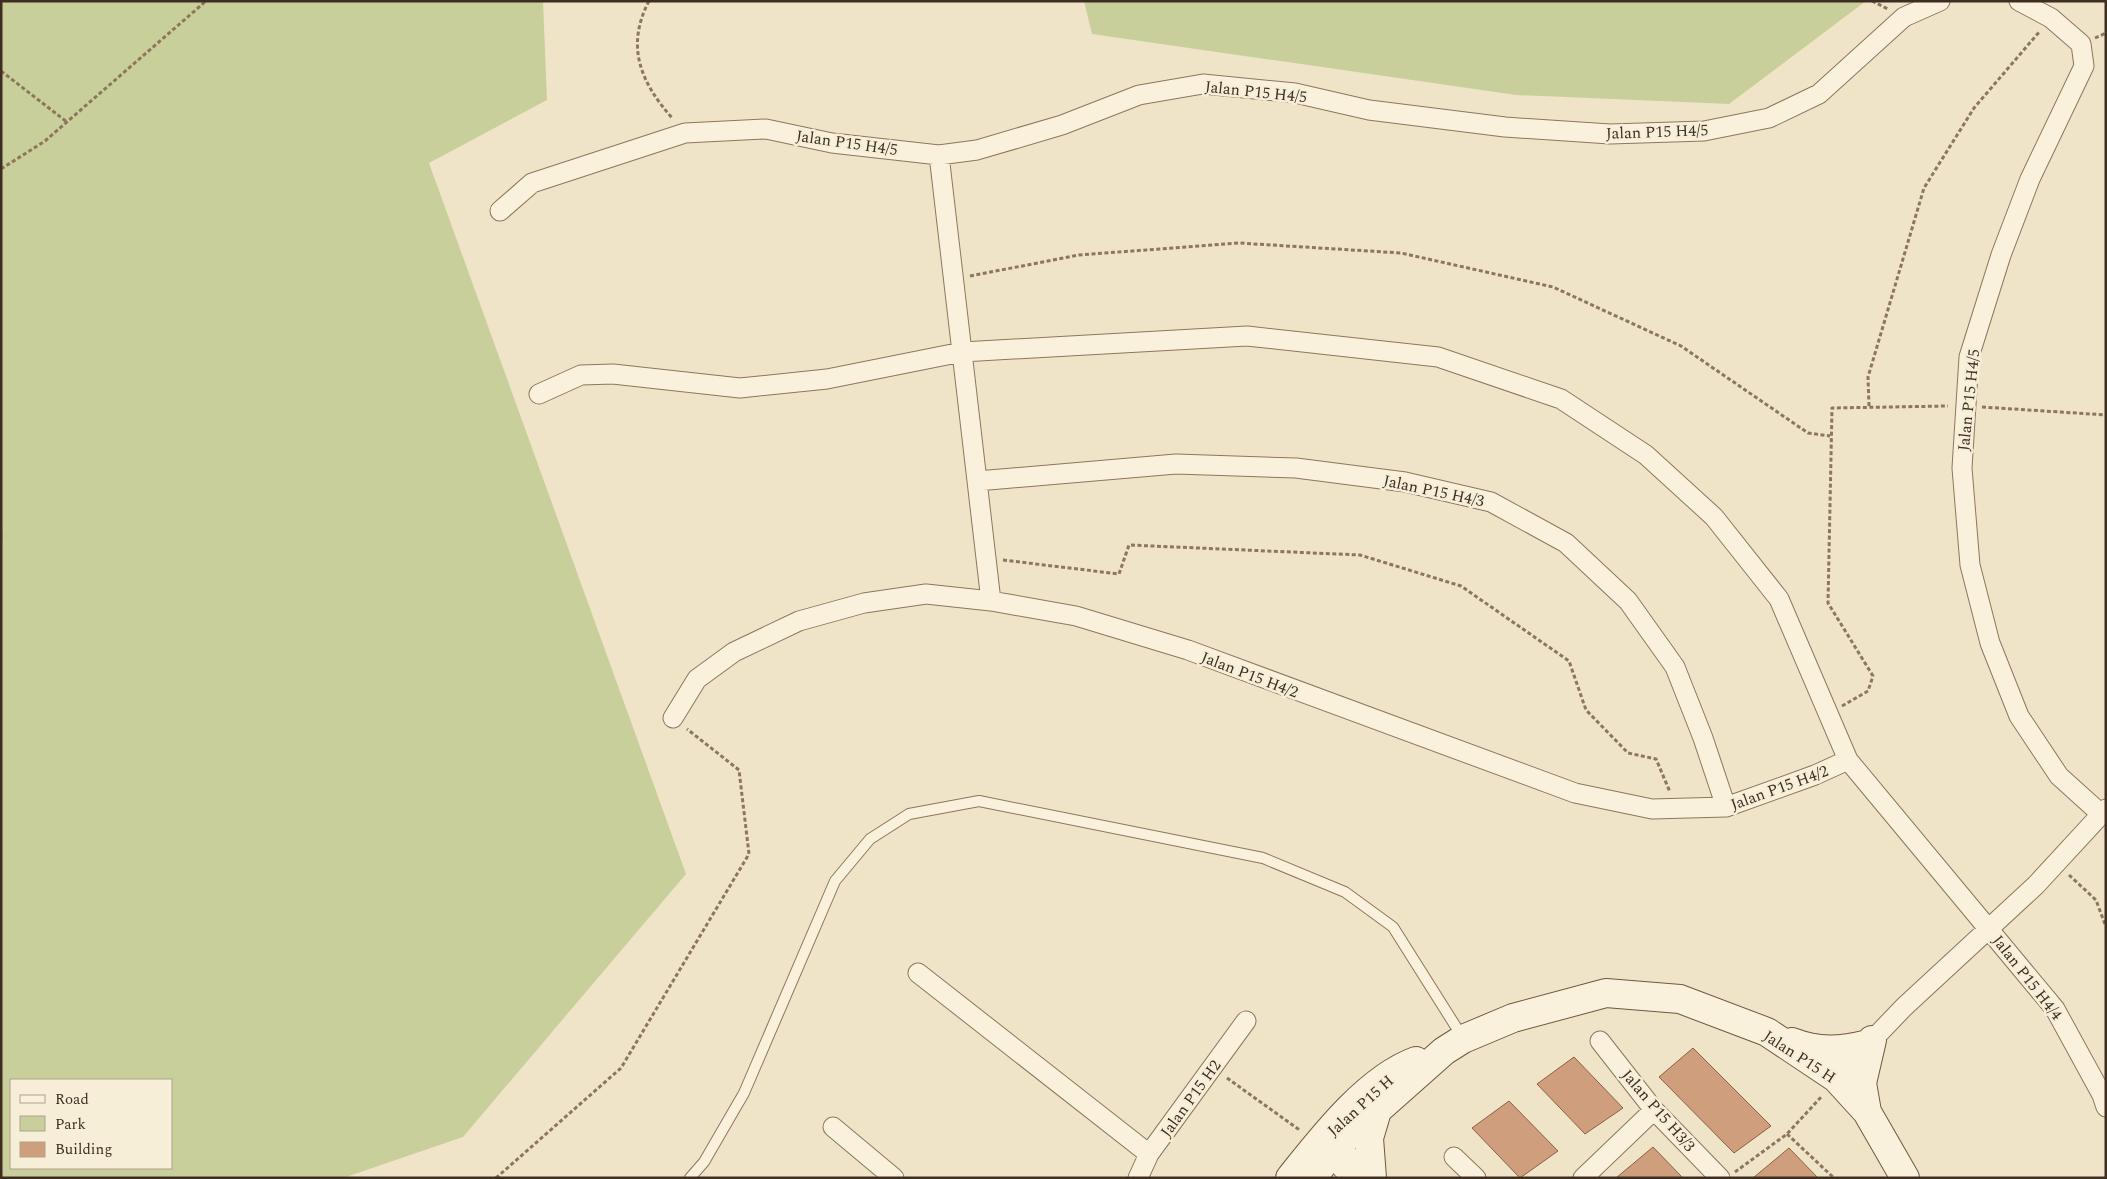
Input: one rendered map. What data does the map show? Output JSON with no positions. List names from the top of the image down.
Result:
{
  "streets": {
    "street": [
      "Jalan P15 H4/5",
      "Jalan P15 H4/3",
      "Jalan P15 H4/2",
      "Jalan P15 H4/4",
      "Jalan P15 H",
      "Jalan P15 H2",
      "Jalan P15 H3/3"
    ]
  },
  "crossings": [
    ["Jalan P15 H4/3", "Jalan P15 H4/2"],
    ["Jalan P15 H4/2", "Jalan P15 H4/4"]
  ],
  "legend": ["Road", "Park", "Building"]
}
